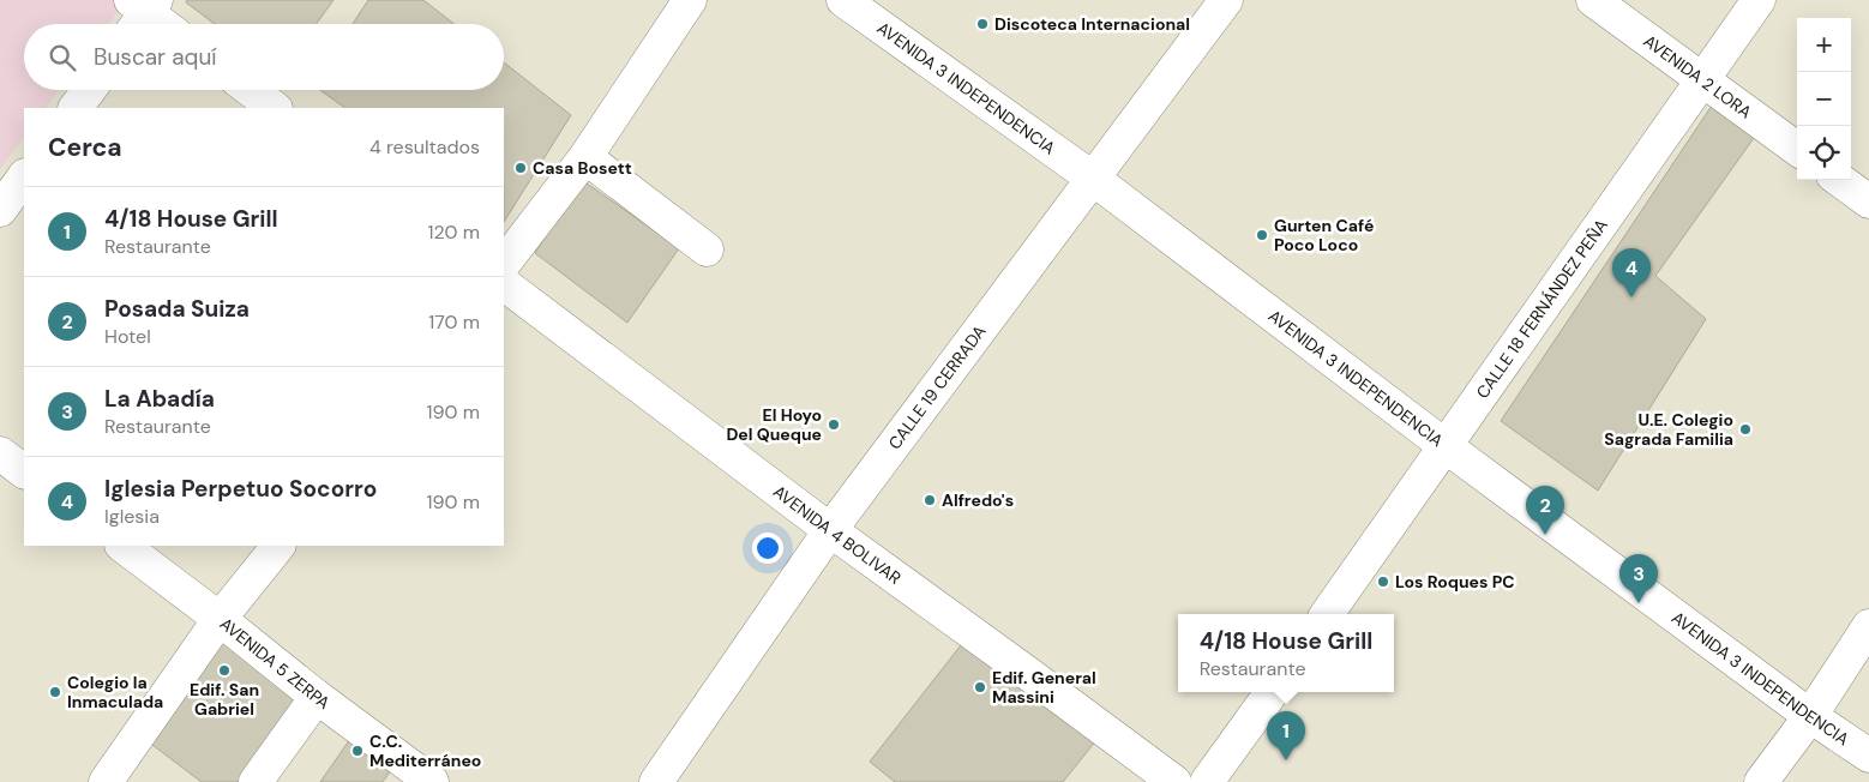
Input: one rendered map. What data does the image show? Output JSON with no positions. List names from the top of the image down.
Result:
{
  "streets": {
    "street": [
      "AVENIDA 2 LORA",
      "AVENIDA 3 INDEPENDENCIA",
      "CALLE 18 FERNÁNDEZ PEÑA",
      "CALLE 19 CERRADA",
      "AVENIDA 4 BOLIVAR",
      "AVENIDA 5 ZERPA"
    ]
  },
  "crossings": [
    ["AVENIDA 2 LORA", "CALLE 18 FERNÁNDEZ PEÑA"],
    ["AVENIDA 3 INDEPENDENCIA", "CALLE 18 FERNÁNDEZ PEÑA"],
    ["AVENIDA 3 INDEPENDENCIA", "CALLE 19 CERRADA"],
    ["CALLE 19 CERRADA", "AVENIDA 4 BOLIVAR"]
  ],
  "places": [
    "Discoteca Internacional",
    "Casa Bosett",
    "Gurten Café Poco Loco",
    "El Hoyo Del Queque",
    "U.E. Colegio Sagrada Familia",
    "Alfredo's",
    "Los Roques PC",
    "Edif. San Gabriel",
    "Edif. General Massini",
    "Colegio la Inmaculada",
    "C.C. Mediterráneo"
  ],
  "page": {
    "map_buttons": ["+", "−"],
    "search": "Buscar aquí",
    "heading": ["Cerca", "4 resultados"],
    "list": [
      {
        "mark": "1",
        "name": "4/18 House Grill",
        "note": "Restaurante",
        "value": "120 m"
      },
      {
        "mark": "2",
        "name": "Posada Suiza",
        "note": "Hotel",
        "value": "170 m"
      },
      {
        "mark": "3",
        "name": "La Abadía",
        "note": "Restaurante",
        "value": "190 m"
      },
      {
        "mark": "4",
        "name": "Iglesia Perpetuo Socorro",
        "note": "Iglesia",
        "value": "190 m"
      }
    ],
    "pins": [
      "4",
      "2",
      "3",
      "1"
    ],
    "popup": ["4/18 House Grill", "Restaurante"]
  }
}
